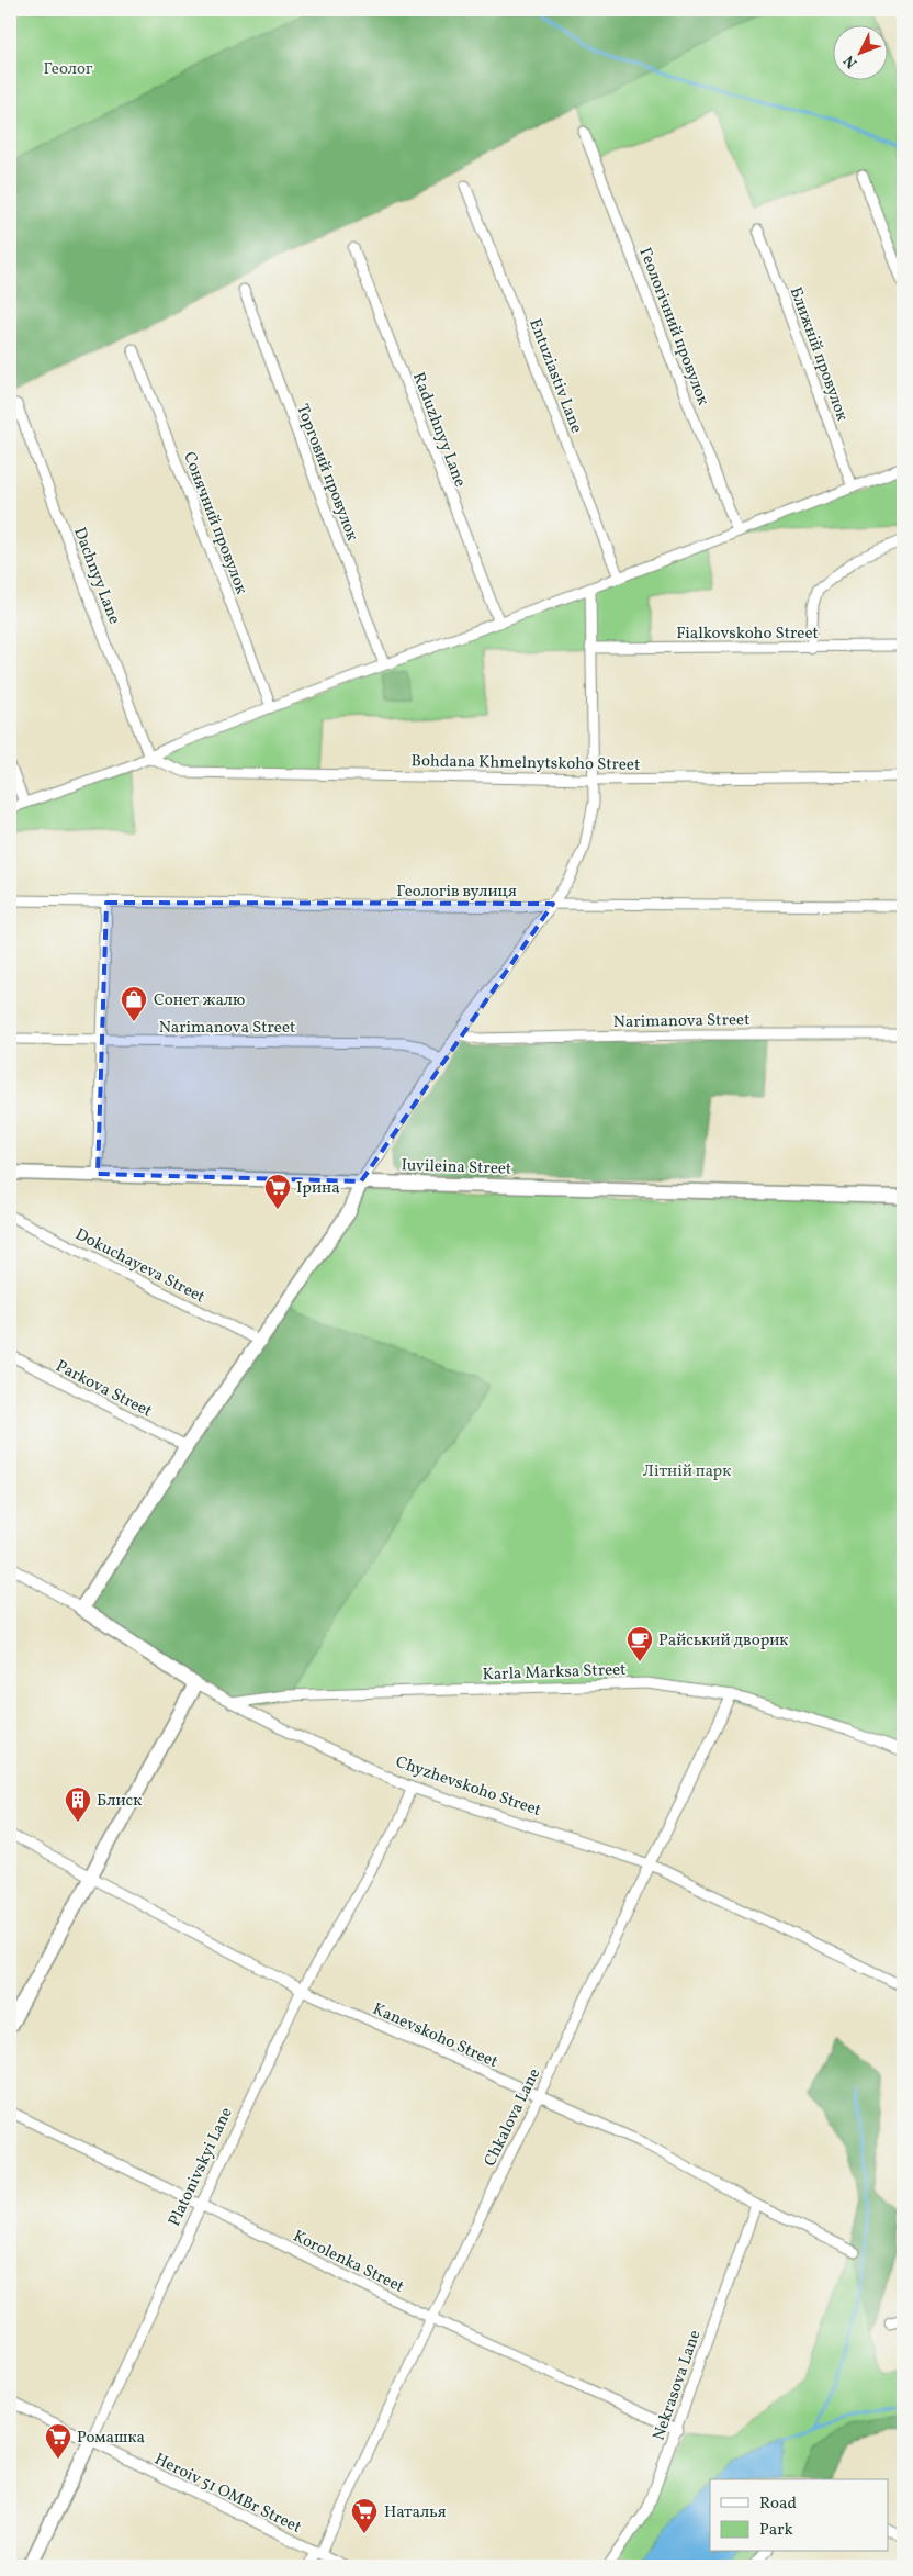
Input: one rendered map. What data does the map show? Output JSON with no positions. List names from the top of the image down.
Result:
{
  "streets": {
    "street": [
      "Геологічний провулок",
      "Ближній провулок",
      "Entuziastiv Lane",
      "Raduzhnyy Lane",
      "Торговий провулок",
      "Сонячний провулок",
      "Dachnyy Lane",
      "Fialkovskoho Street",
      "Bohdana Khmelnytskoho Street",
      "Геологів вулиця",
      "Narimanova Street",
      "Iuvileina Street",
      "Dokuchayeva Street",
      "Parkova Street",
      "Karla Marksa Street",
      "Chyzhevskoho Street",
      "Kanevskoho Street",
      "Chkalova Lane",
      "Platonivskyi Lane",
      "Korolenka Street",
      "Nekrasova Lane",
      "Heroiv 51 OMBr Street"
    ]
  },
  "crossings": [
    ["Dachnyy Lane", "Bohdana Khmelnytskoho Street"],
    ["Karla Marksa Street", "Chyzhevskoho Street"],
    ["Karla Marksa Street", "Chkalova Lane"],
    ["Chyzhevskoho Street", "Chkalova Lane"],
    ["Chyzhevskoho Street", "Platonivskyi Lane"],
    ["Kanevskoho Street", "Chkalova Lane"],
    ["Kanevskoho Street", "Platonivskyi Lane"],
    ["Kanevskoho Street", "Nekrasova Lane"],
    ["Chkalova Lane", "Korolenka Street"],
    ["Chkalova Lane", "Heroiv 51 OMBr Street"],
    ["Platonivskyi Lane", "Korolenka Street"],
    ["Platonivskyi Lane", "Heroiv 51 OMBr Street"],
    ["Korolenka Street", "Nekrasova Lane"]
  ],
  "parks": ["Геолог", "Літній парк"],
  "places": {
    "shop": ["Сонет жалю"],
    "supermarket": ["Ірина", "Ромашка", "Наталья"],
    "cafe": ["Райський дворик"],
    "building": ["Блиск"]
  },
  "legend": ["Road", "Park"],
  "north": "bottom left"
}
